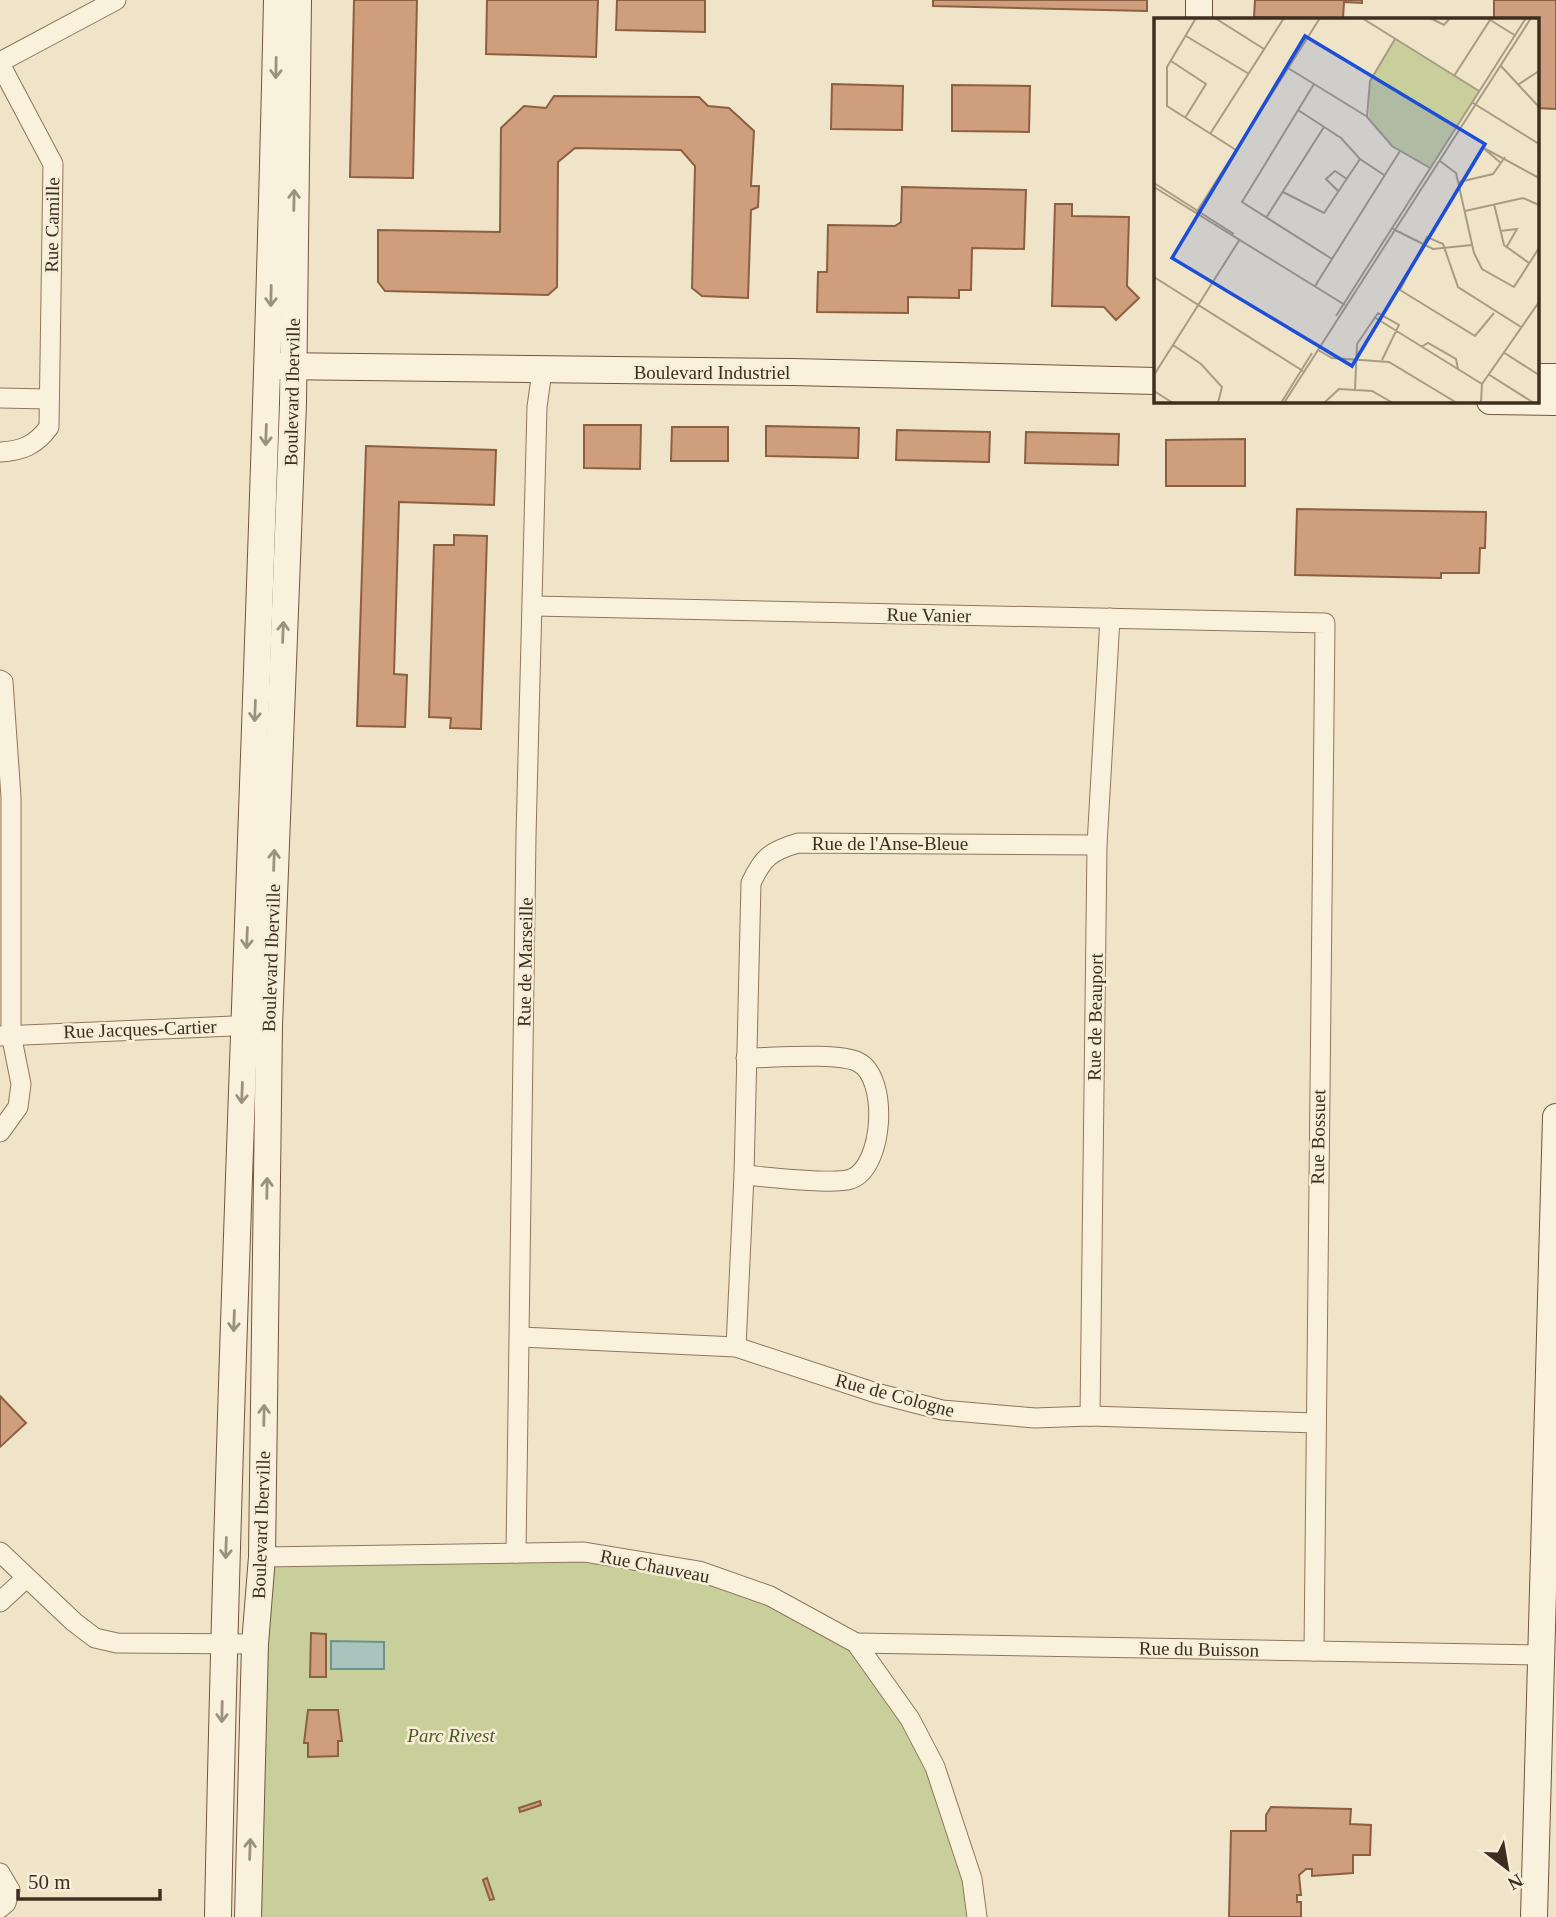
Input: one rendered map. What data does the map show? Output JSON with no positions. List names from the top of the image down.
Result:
{
  "streets": {
    "street": [
      "Rue Camille",
      "Boulevard Industriel",
      "Boulevard Iberville",
      "Rue Vanier",
      "Rue de l'Anse-Bleue",
      "Rue de Marseille",
      "Rue de Beauport",
      "Rue Jacques-Cartier",
      "Rue Bossuet",
      "Rue de Cologne",
      "Rue Chauveau",
      "Rue du Buisson"
    ]
  },
  "crossings": [
    ["Boulevard Industriel", "Boulevard Iberville"],
    ["Boulevard Industriel", "Rue de Marseille"],
    ["Boulevard Iberville", "Rue Jacques-Cartier"],
    ["Boulevard Iberville", "Rue Chauveau"],
    ["Rue Vanier", "Rue de Marseille"],
    ["Rue Vanier", "Rue de Beauport"],
    ["Rue Vanier", "Rue Bossuet"],
    ["Rue de l'Anse-Bleue", "Rue de Beauport"],
    ["Rue de l'Anse-Bleue", "Rue de Cologne"],
    ["Rue de Marseille", "Rue de Cologne"],
    ["Rue de Marseille", "Rue Chauveau"],
    ["Rue de Beauport", "Rue de Cologne"],
    ["Rue Bossuet", "Rue de Cologne"],
    ["Rue Bossuet", "Rue du Buisson"],
    ["Rue Chauveau", "Rue du Buisson"]
  ],
  "parks": ["Parc Rivest"],
  "scale_bar": "50 m",
  "north": "bottom right"
}
